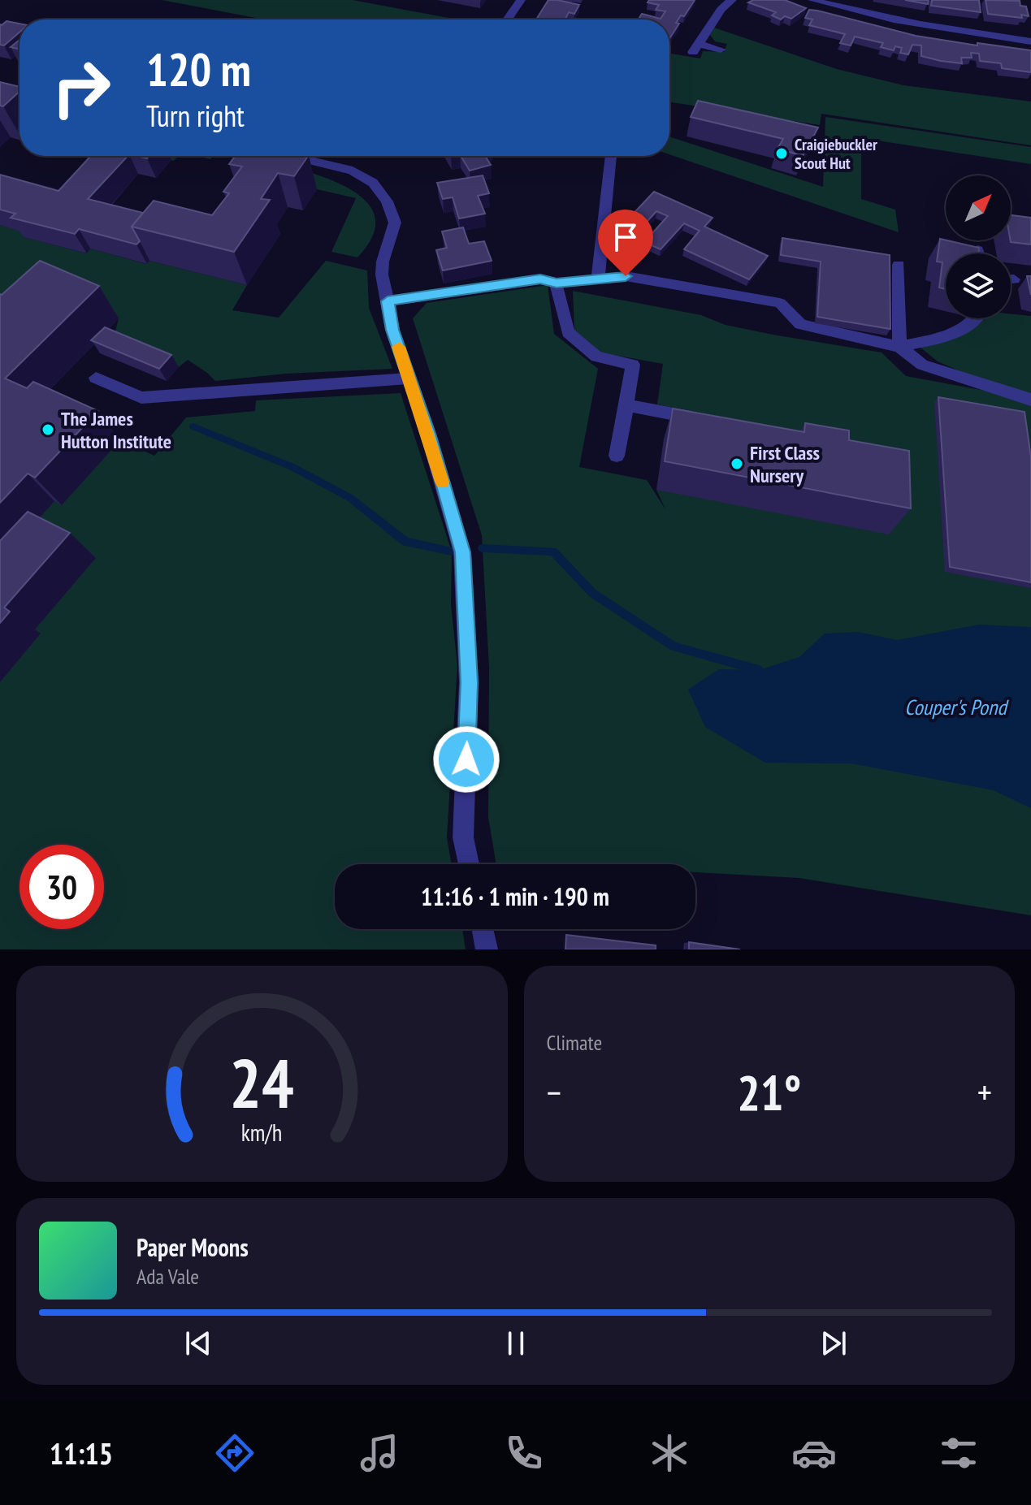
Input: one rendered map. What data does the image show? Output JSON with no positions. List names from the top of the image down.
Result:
{
  "water": ["Couper's Pond"],
  "places": ["Craigiebuckler Scout Hut", "The James Hutton Institute", "First Class Nursery"],
  "north": "top right",
  "page": {
    "turn": ["120 m", "Turn right"],
    "limit": "30",
    "trip": "11:16 · 1 min · 190 m",
    "tile": "Climate",
    "heat": ["−", "21°", "+"],
    "song": ["Paper Moons", "Ada Vale"],
    "tabs": "11:15",
    "gauge": ["24", "km/h"]
  }
}
